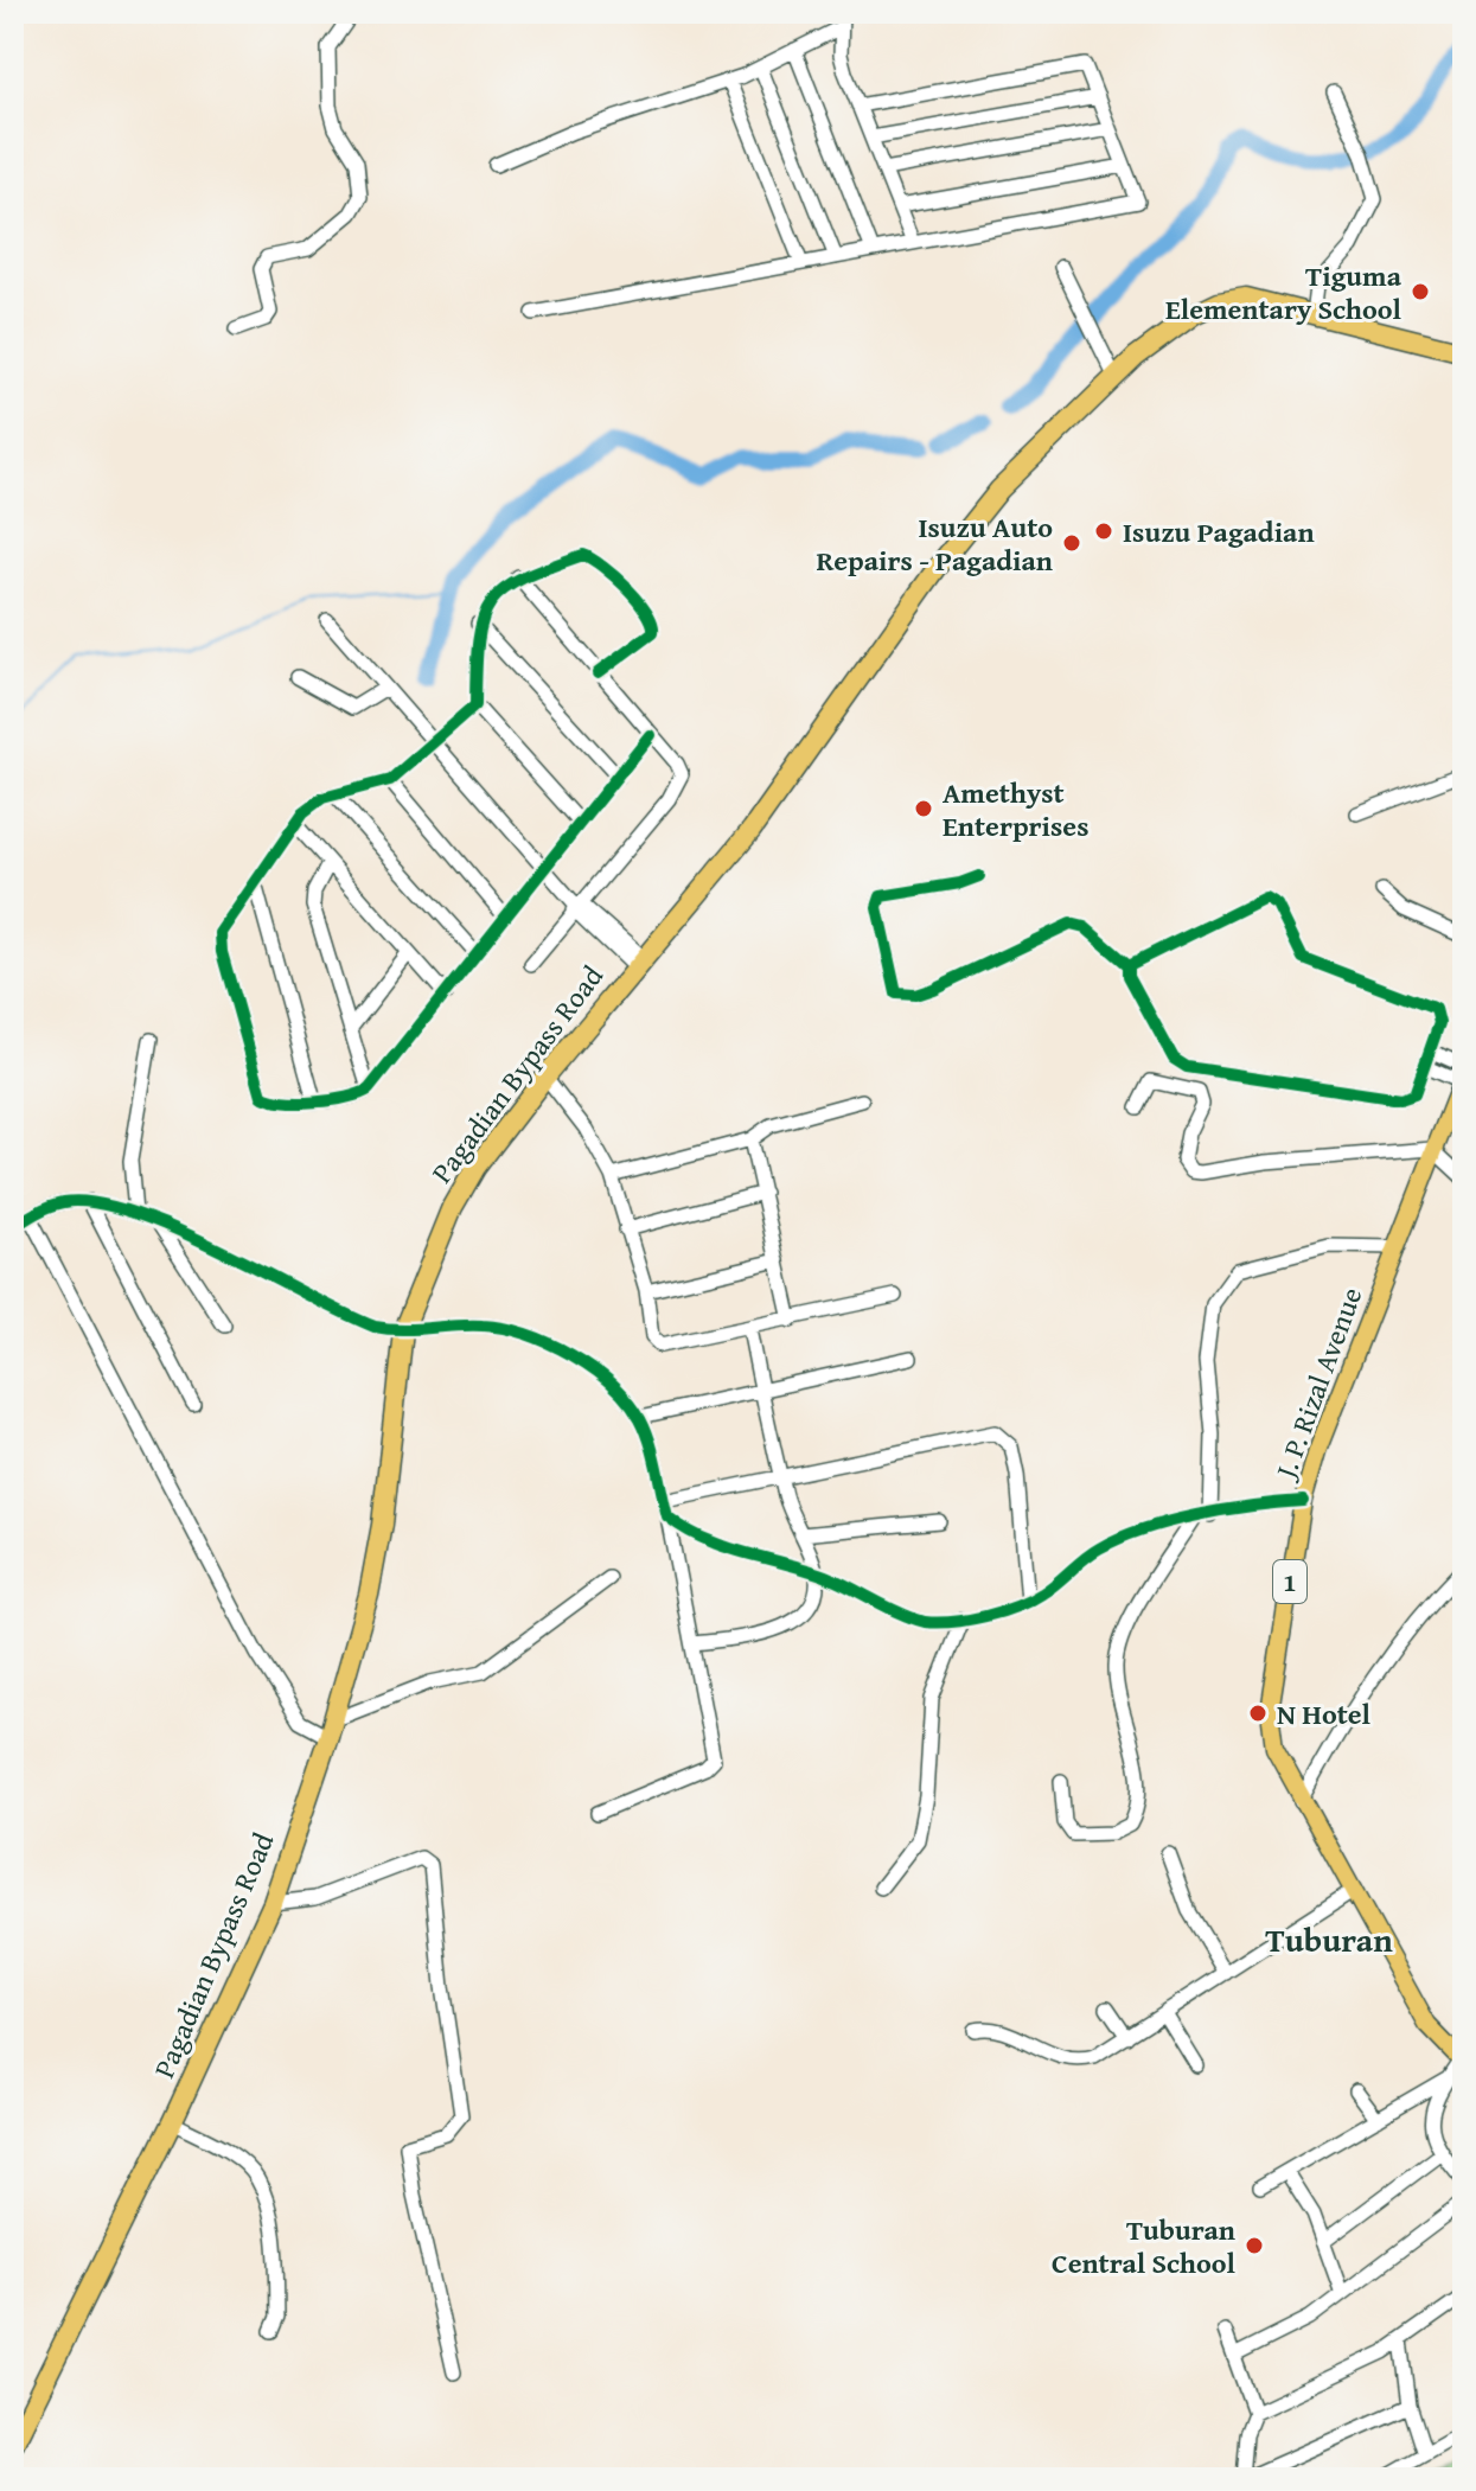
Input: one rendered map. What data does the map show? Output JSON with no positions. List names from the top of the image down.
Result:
{
  "streets": {
    "highway": ["Pagadian Bypass Road"],
    "main road": ["J. P. Rizal Avenue", "1"]
  },
  "districts": ["Tuburan"],
  "places": [
    "Tiguma Elementary School",
    "Isuzu Pagadian",
    "Isuzu Auto Repairs - Pagadian",
    "Amethyst Enterprises",
    "N Hotel",
    "Tuburan Central School"
  ]
}
